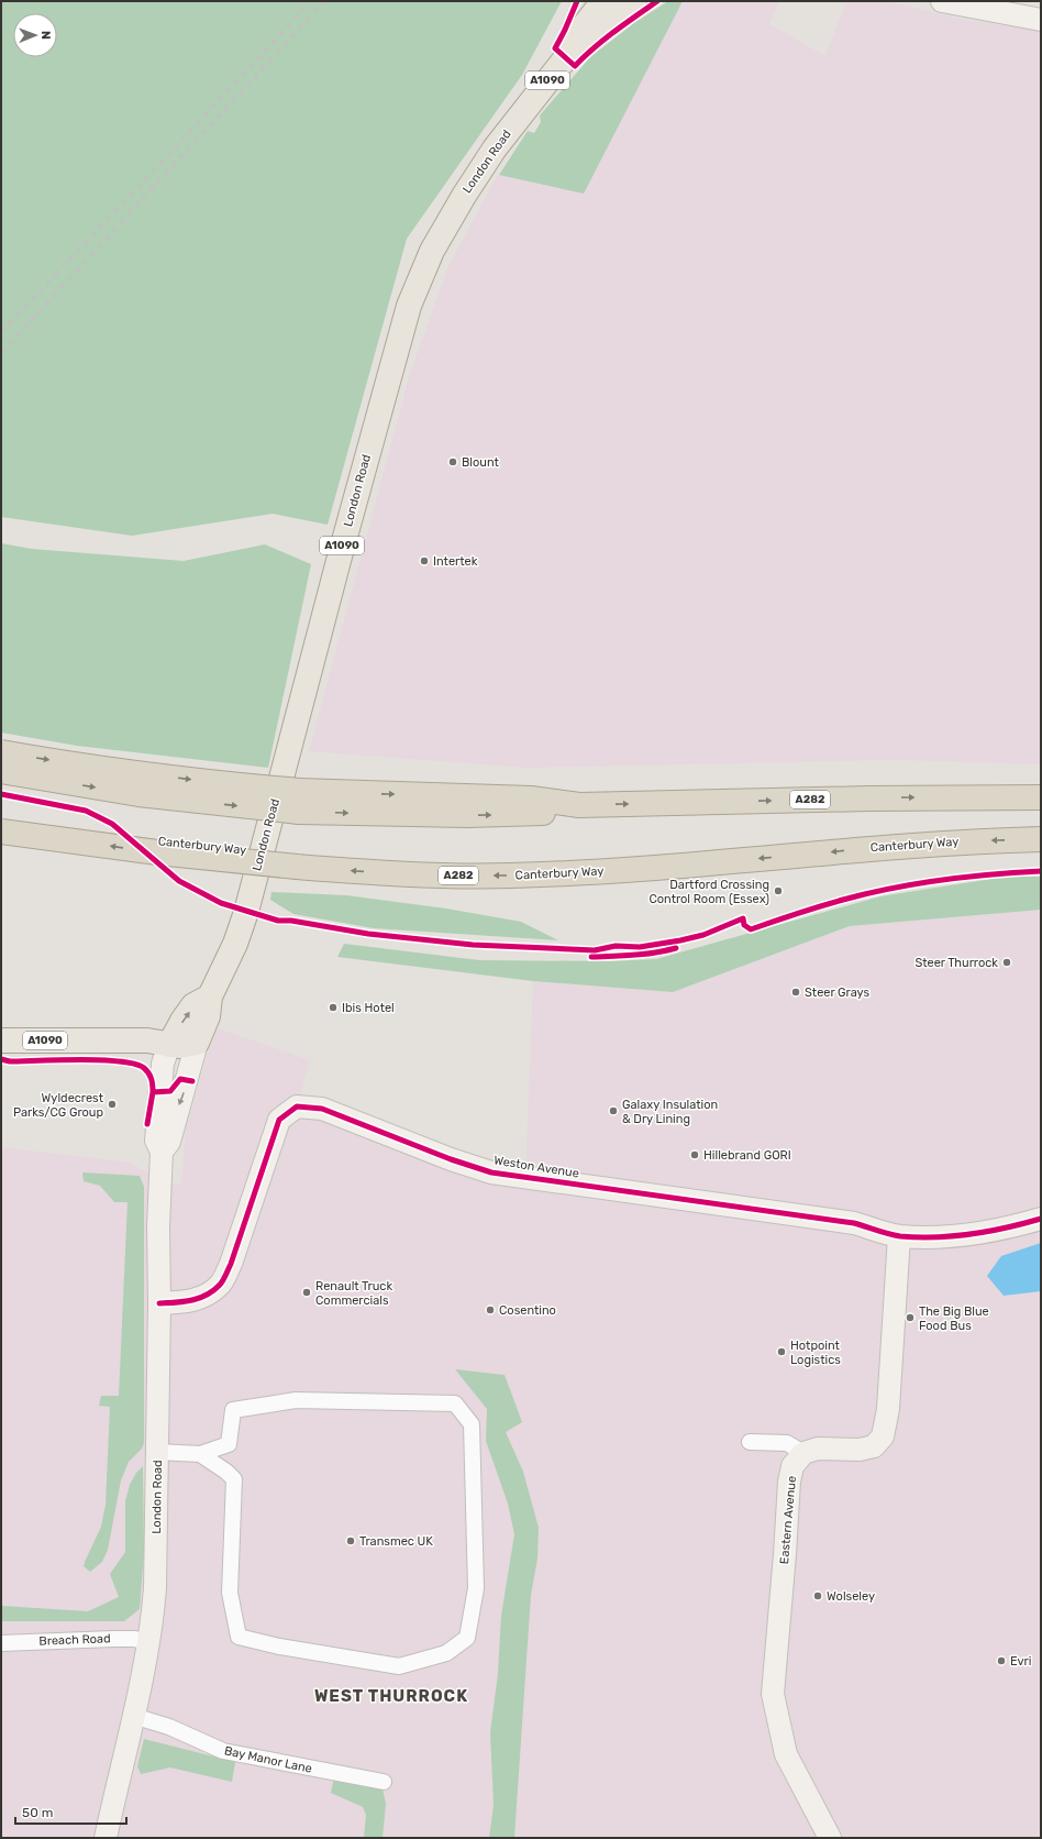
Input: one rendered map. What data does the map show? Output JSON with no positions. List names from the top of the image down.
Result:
{
  "streets": {
    "highway": ["A282", "Canterbury Way"],
    "main road": ["A1090", "London Road"],
    "street": [
      "Weston Avenue",
      "Eastern Avenue",
      "Breach Road",
      "Bay Manor Lane"
    ]
  },
  "crossings": [
    ["A1090", "London Road"],
    ["London Road", "Weston Avenue"],
    ["London Road", "Breach Road"],
    ["London Road", "Bay Manor Lane"]
  ],
  "districts": ["WEST THURROCK"],
  "places": [
    "Blount",
    "Intertek",
    "Dartford Crossing Control Room (Essex)",
    "Steer Thurrock",
    "Steer Grays",
    "Ibis Hotel",
    "Wyldecrest Parks/CG Group",
    "Galaxy Insulation & Dry Lining",
    "Hillebrand GORI",
    "Renault Truck Commercials",
    "Cosentino",
    "The Big Blue Food Bus",
    "Hotpoint Logistics",
    "Transmec UK",
    "Wolseley",
    "Evri"
  ],
  "scale_bar": "50 m",
  "north": "right"
}
